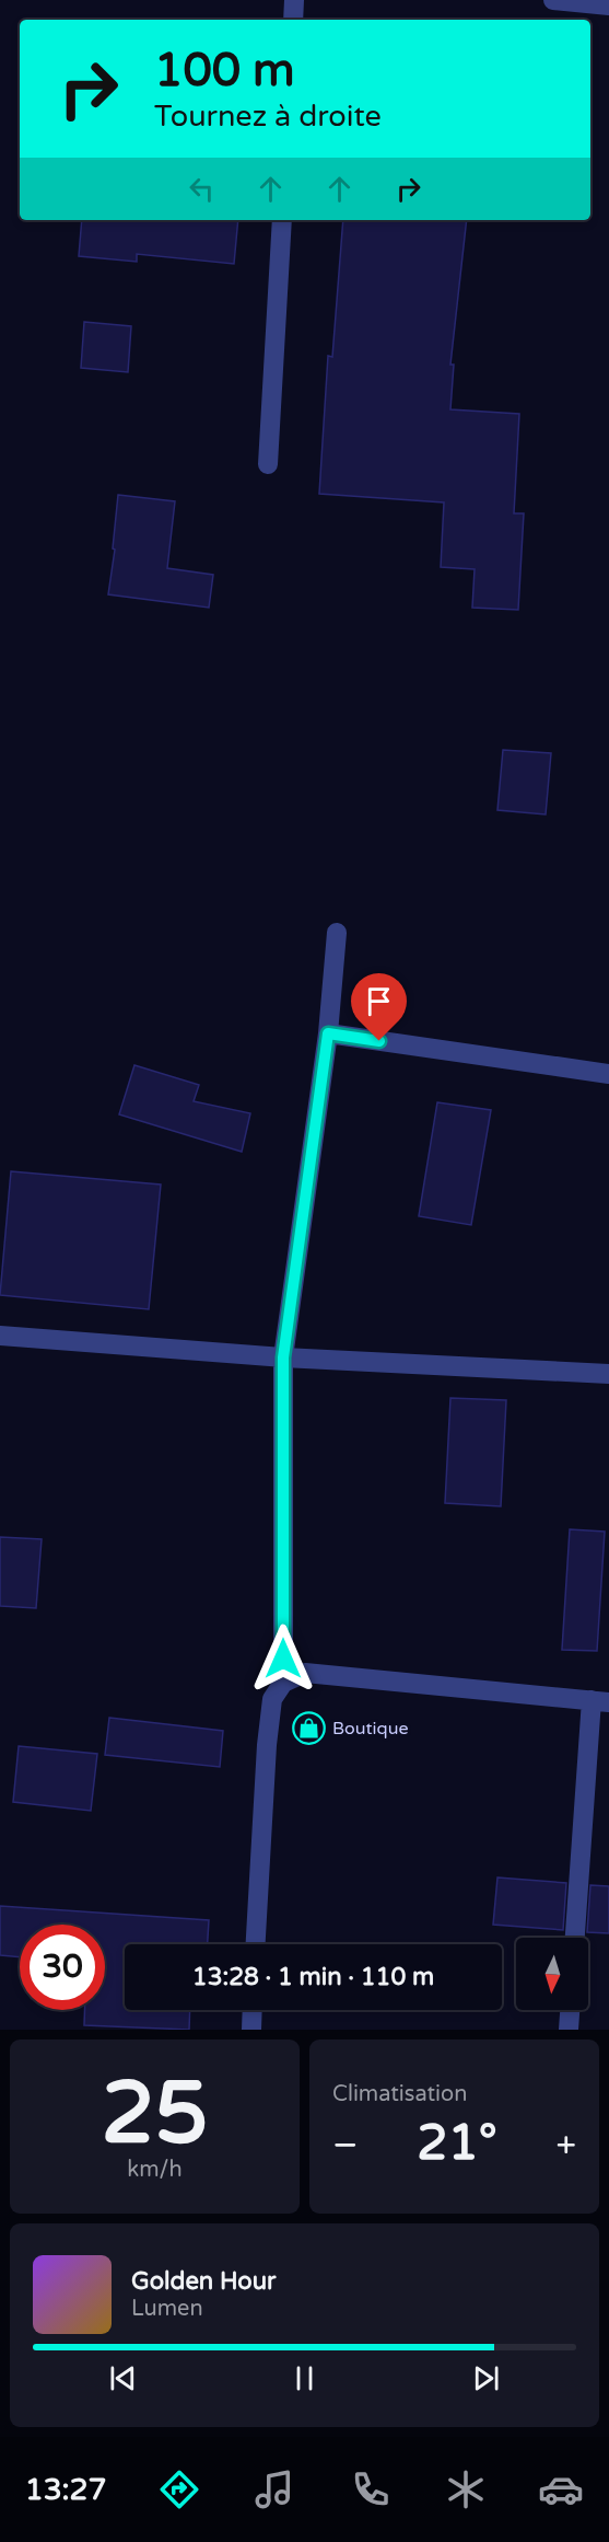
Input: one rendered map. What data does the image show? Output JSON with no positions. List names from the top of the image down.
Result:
{
  "places": {
    "shop": ["Boutique"]
  },
  "north": "bottom",
  "page": {
    "turn": ["100 m", "Tournez à droite"],
    "limit": "30",
    "trip": "13:28 · 1 min · 110 m",
    "tile": [
      ["25", "km/h"],
      "Climatisation"
    ],
    "heat": ["−", "21°", "+"],
    "song": ["Golden Hour", "Lumen"],
    "tabs": "13:27"
  }
}
